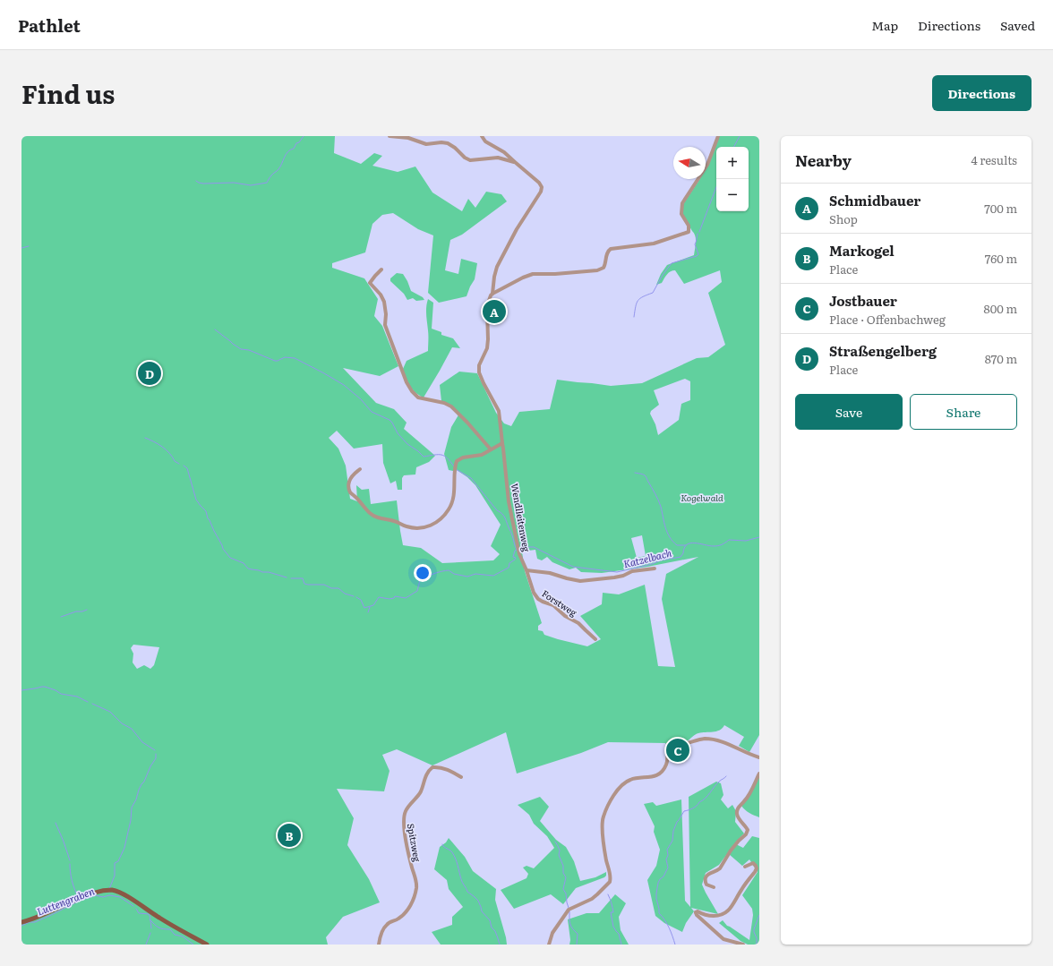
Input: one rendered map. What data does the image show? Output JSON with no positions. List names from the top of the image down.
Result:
{
  "streets": {
    "street": ["Wendlleitenweg", "Forstweg", "Spitzweg"]
  },
  "crossings": [
    ["Wendlleitenweg", "Forstweg"]
  ],
  "water": ["Katzelbach", "Luttengraben"],
  "parks": ["Kogelwald"],
  "north": "left",
  "page": {
    "header": "Pathlet",
    "nav": ["Map", "Directions", "Saved"],
    "title": "Find us",
    "buttons": [
      "Directions",
      ["Save", "Share"]
    ],
    "heading": ["Nearby", "4 results"],
    "map_buttons": ["+", "−"],
    "list": [
      {
        "mark": "A",
        "name": "Schmidbauer",
        "note": "Shop",
        "value": "700 m"
      },
      {
        "mark": "B",
        "name": "Markogel",
        "note": "Place",
        "value": "760 m"
      },
      {
        "mark": "C",
        "name": "Jostbauer",
        "note": "Place · Offenbachweg",
        "value": "800 m"
      },
      {
        "mark": "D",
        "name": "Straßengelberg",
        "note": "Place",
        "value": "870 m"
      }
    ],
    "pins": [
      "A",
      "D",
      "C",
      "B"
    ]
  }
}
